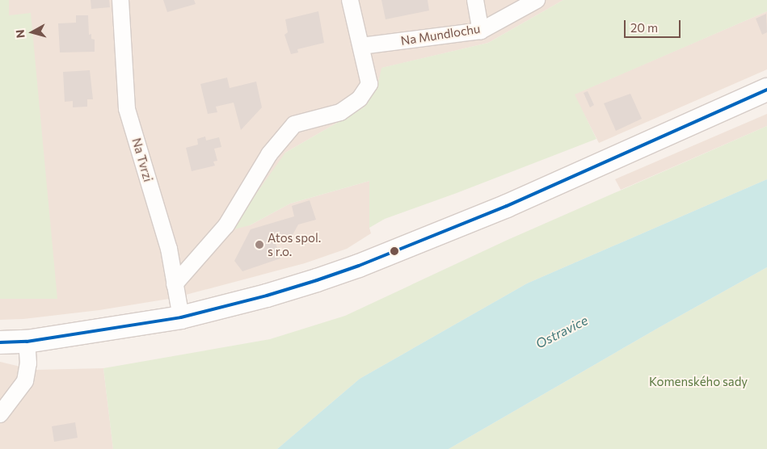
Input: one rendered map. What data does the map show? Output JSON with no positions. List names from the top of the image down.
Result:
{
  "streets": {
    "street": ["Na Mundlochu", "Na Tvrzi"]
  },
  "water": ["Ostravice"],
  "parks": ["Komenského sady"],
  "places": ["Atos spol. s r.o."],
  "scale_bar": "20 m",
  "north": "left"
}
